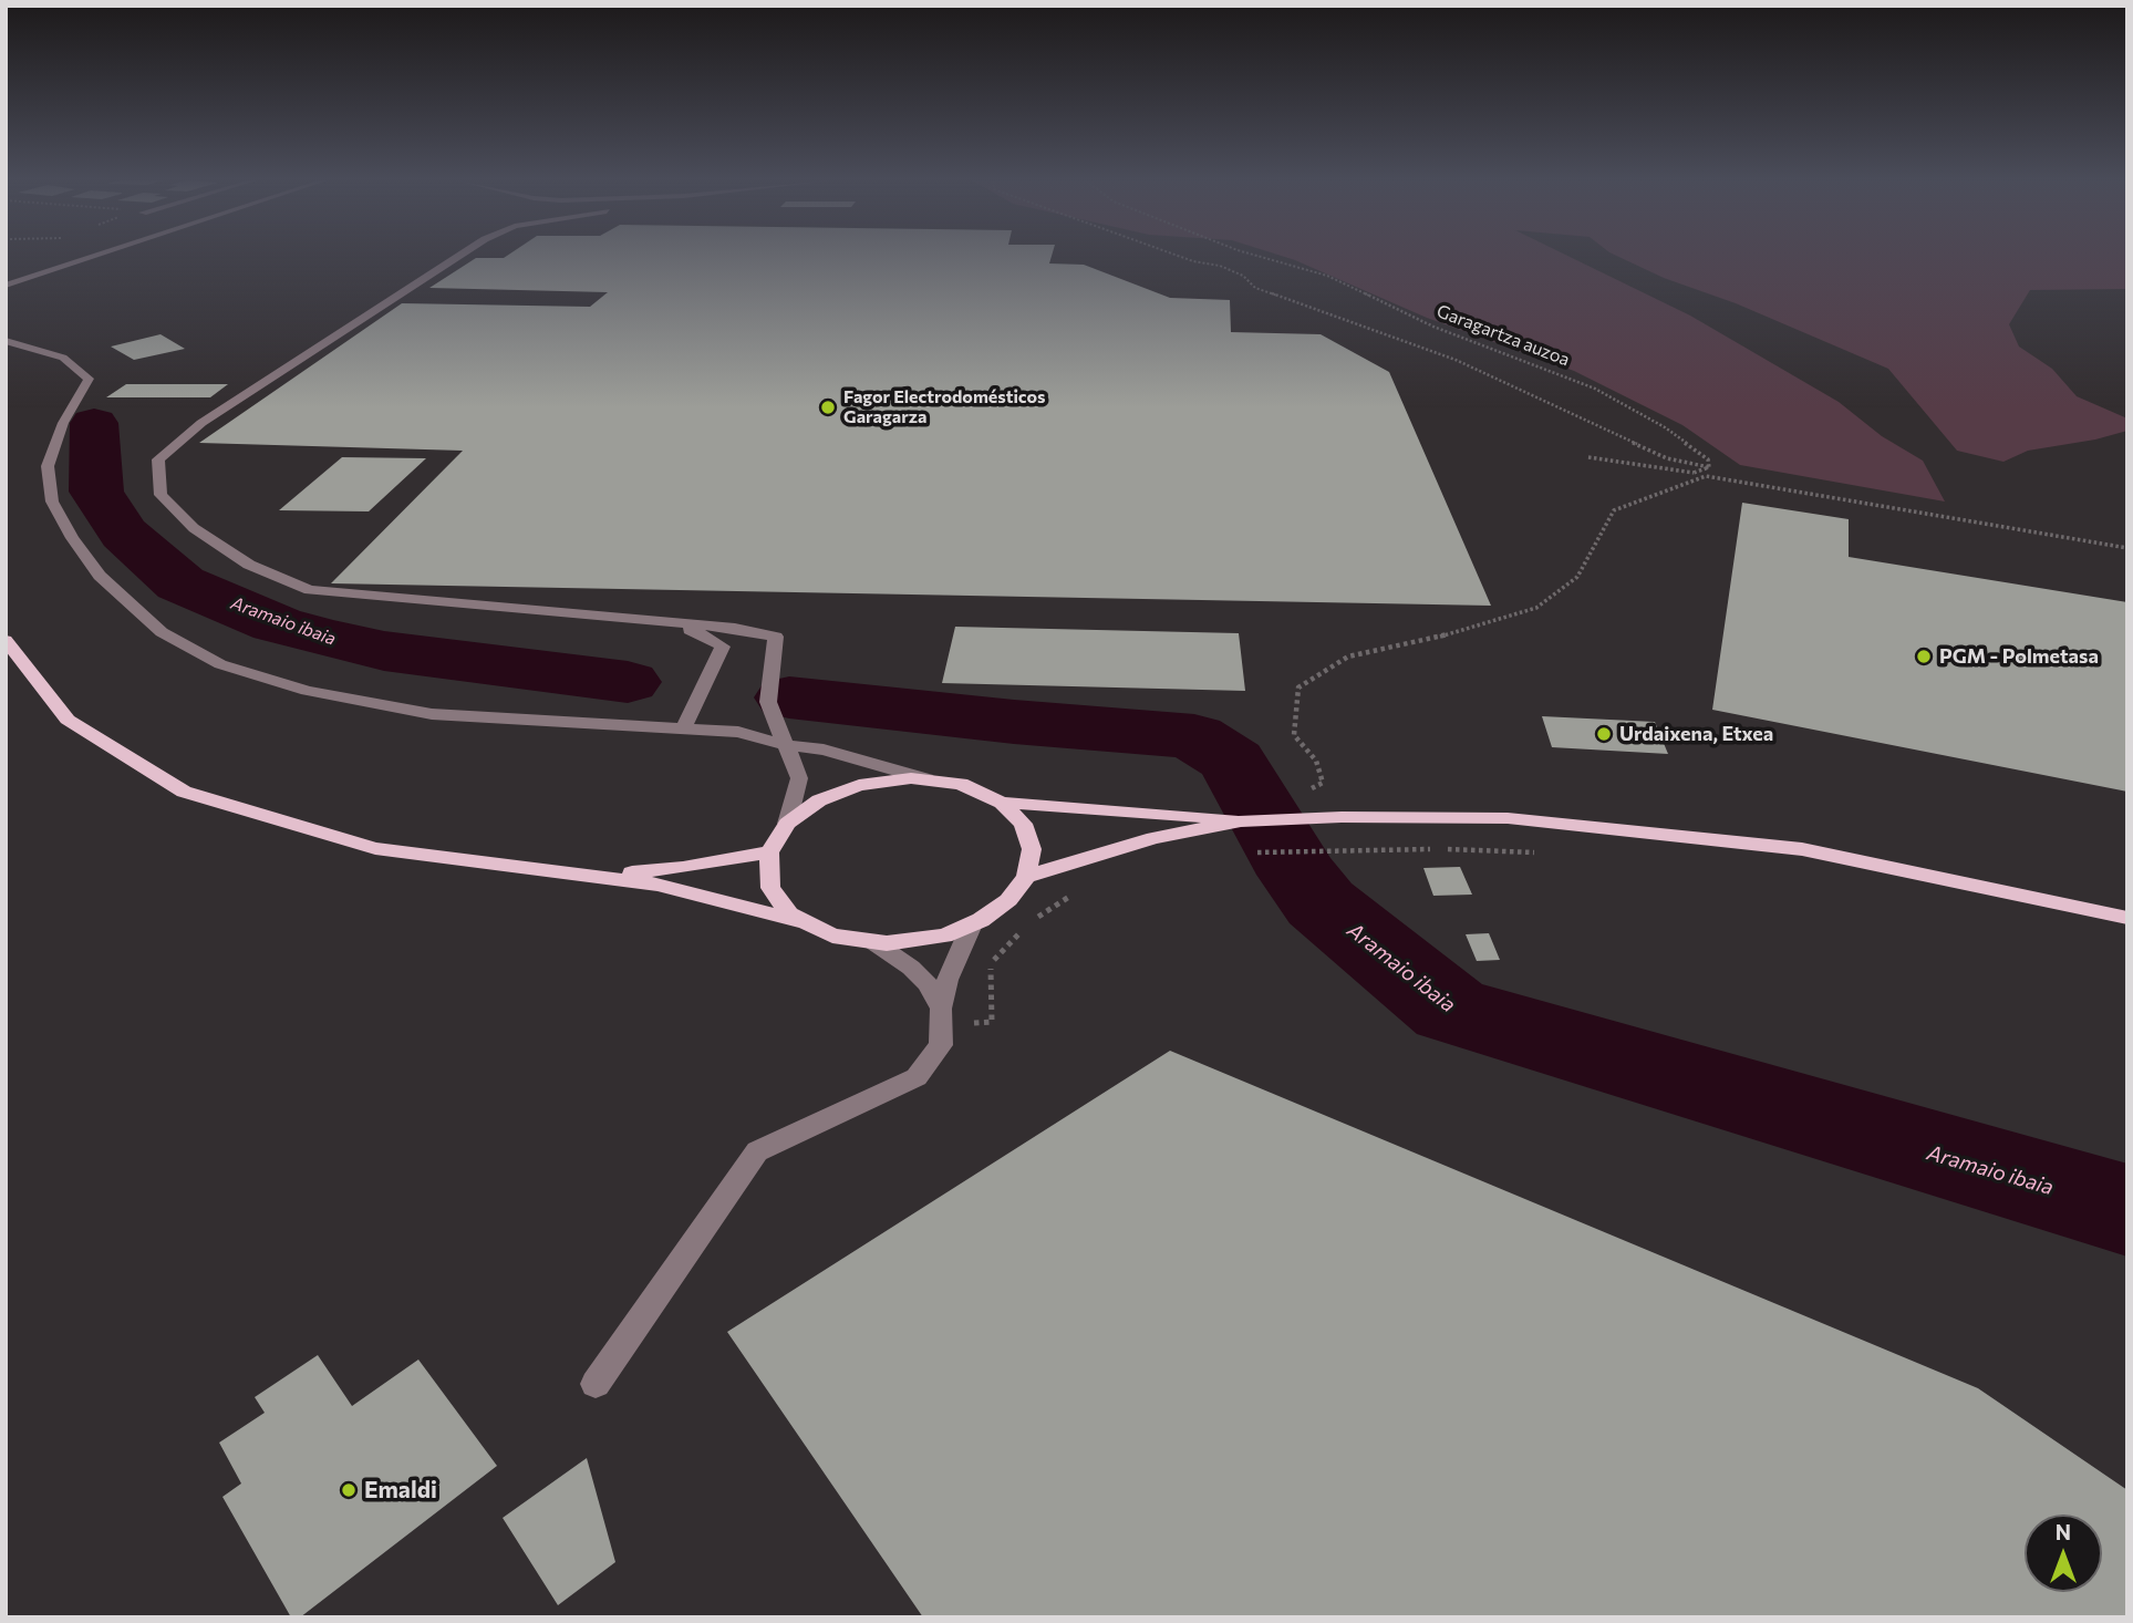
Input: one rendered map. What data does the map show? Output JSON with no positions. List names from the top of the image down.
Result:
{
  "streets": {
    "path": ["Garagartza auzoa"]
  },
  "water": ["Aramaio ibaia"],
  "places": [
    "Fagor Electrodomésticos Garagarza",
    "PGM - Polmetasa",
    "Urdaixena, Etxea",
    "Emaldi"
  ],
  "north": "top"
}
